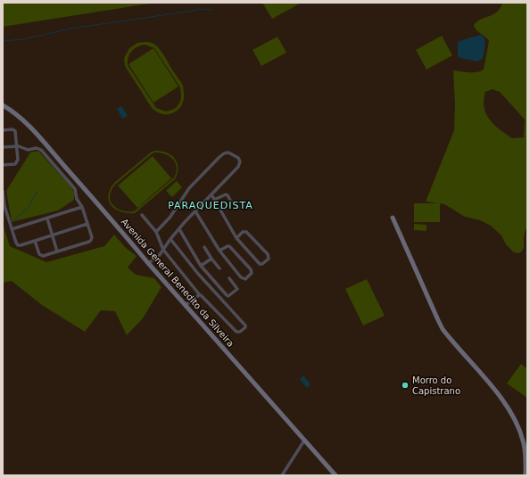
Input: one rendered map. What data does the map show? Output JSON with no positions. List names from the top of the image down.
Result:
{
  "streets": {
    "main road": ["Avenida General Benedito da Silveira"]
  },
  "districts": ["PARAQUEDISTA"],
  "places": ["Morro do Capistrano"]
}
